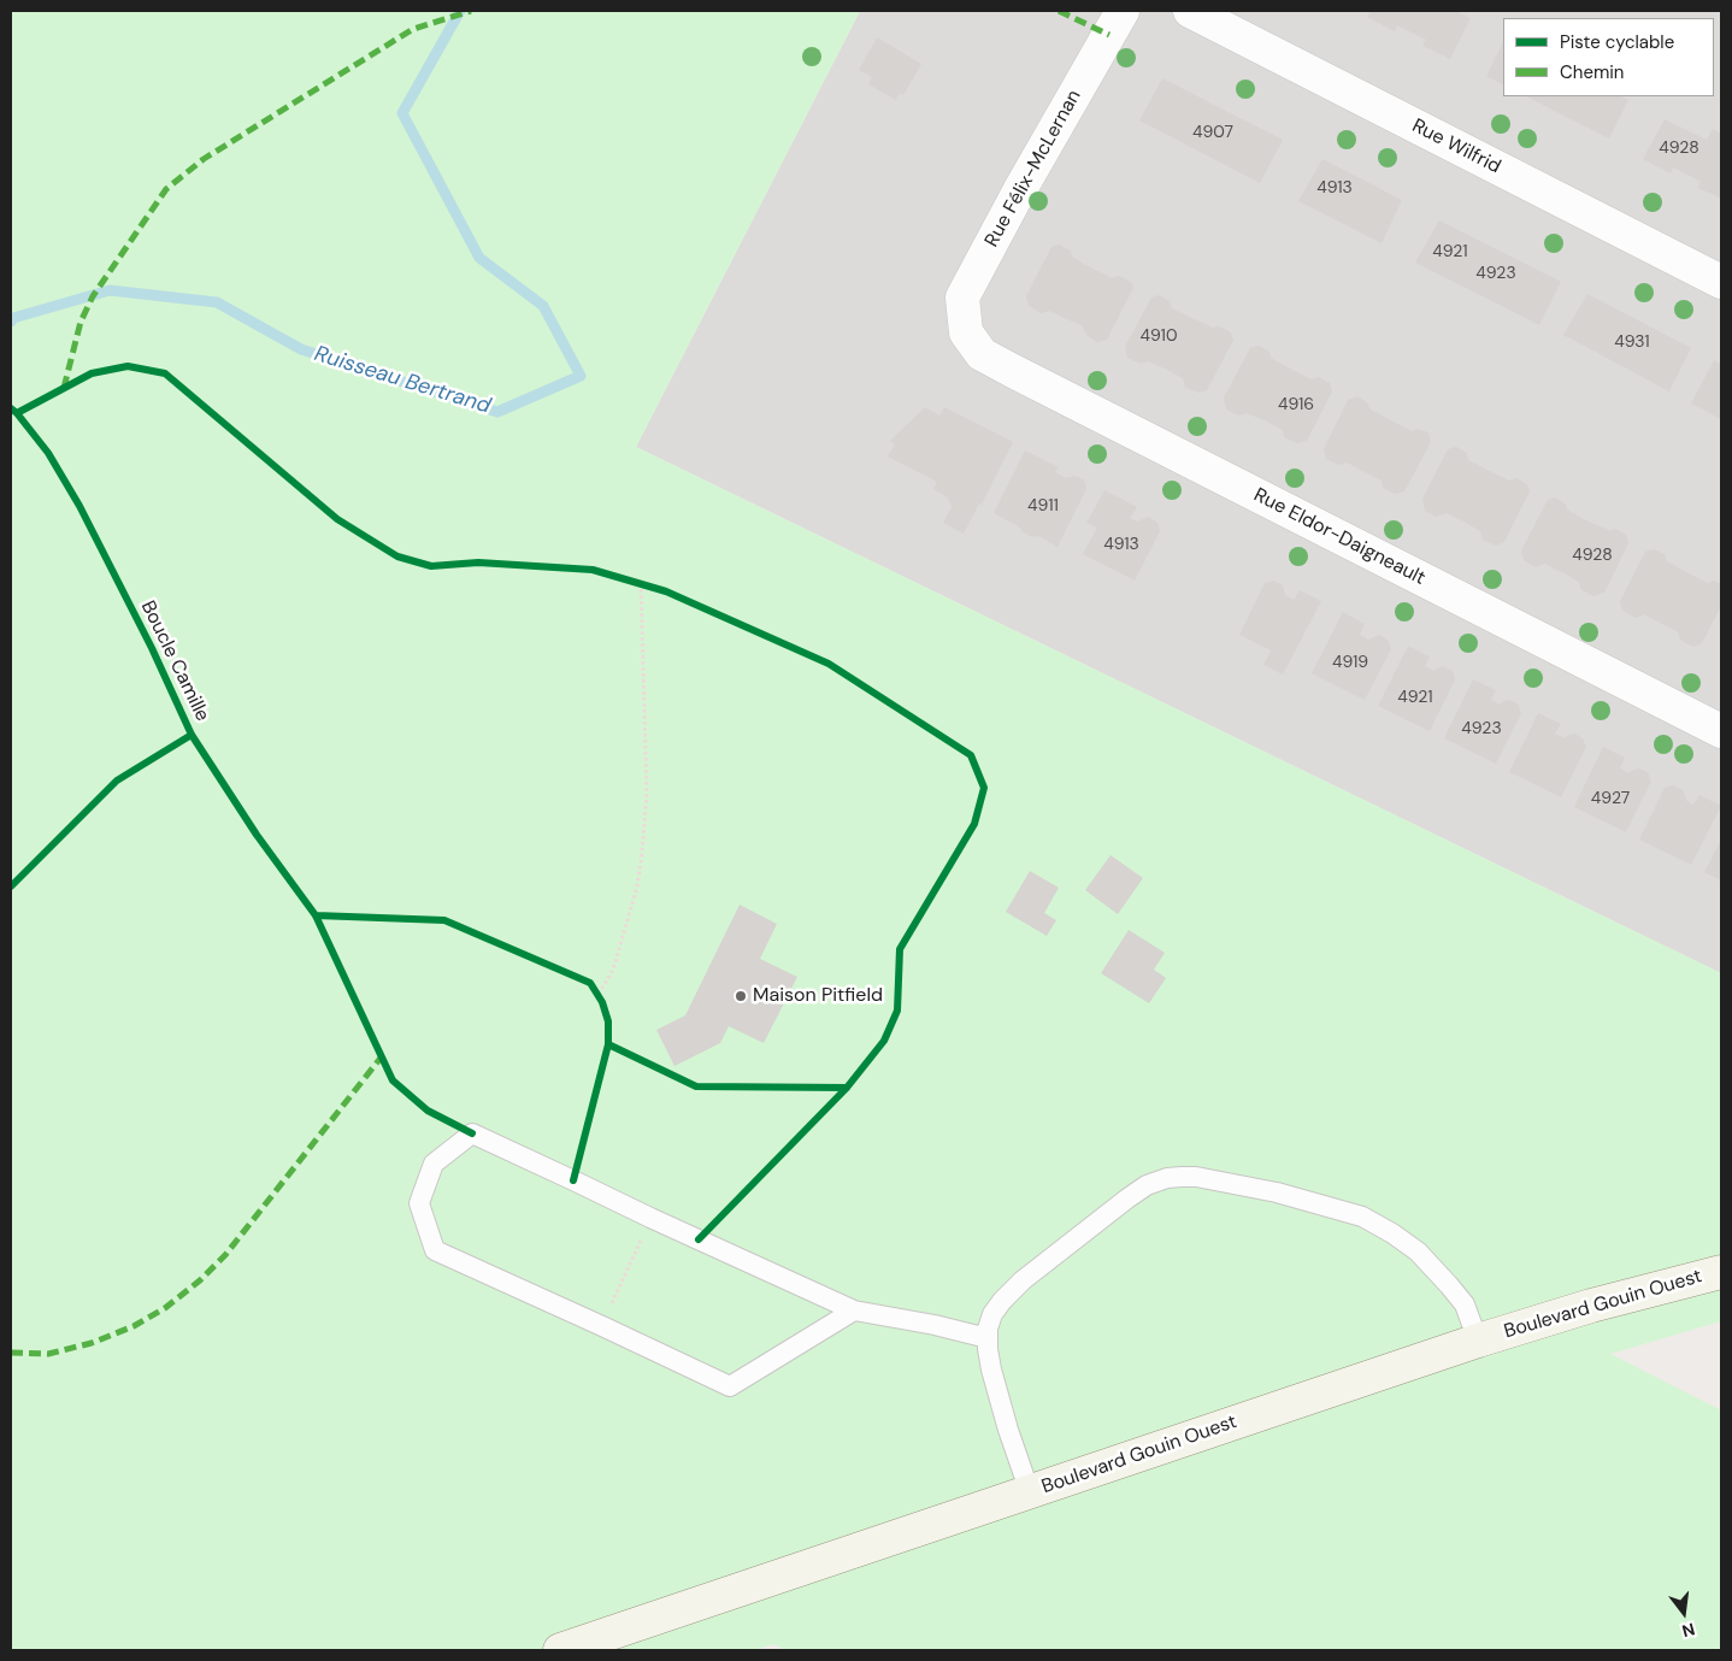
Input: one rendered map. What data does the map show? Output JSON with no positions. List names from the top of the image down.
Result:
{
  "streets": {
    "main road": ["Boulevard Gouin Ouest"],
    "street": ["Rue Wilfrid", "Rue Félix-McLernan", "Rue Eldor-Daigneault"],
    "cycle path": ["Boucle Camille"]
  },
  "crossings": [
    ["Rue Félix-McLernan", "Rue Eldor-Daigneault"]
  ],
  "water": ["Ruisseau Bertrand"],
  "places": ["Maison Pitfield"],
  "house_numbers": [
    "4907",
    "4928",
    "4913",
    "4921",
    "4923",
    "4910",
    "4931",
    "4916",
    "4911",
    "4913",
    "4928",
    "4919",
    "4921",
    "4923",
    "4927"
  ],
  "legend": ["Piste cyclable", "Chemin"],
  "north": "bottom"
}
